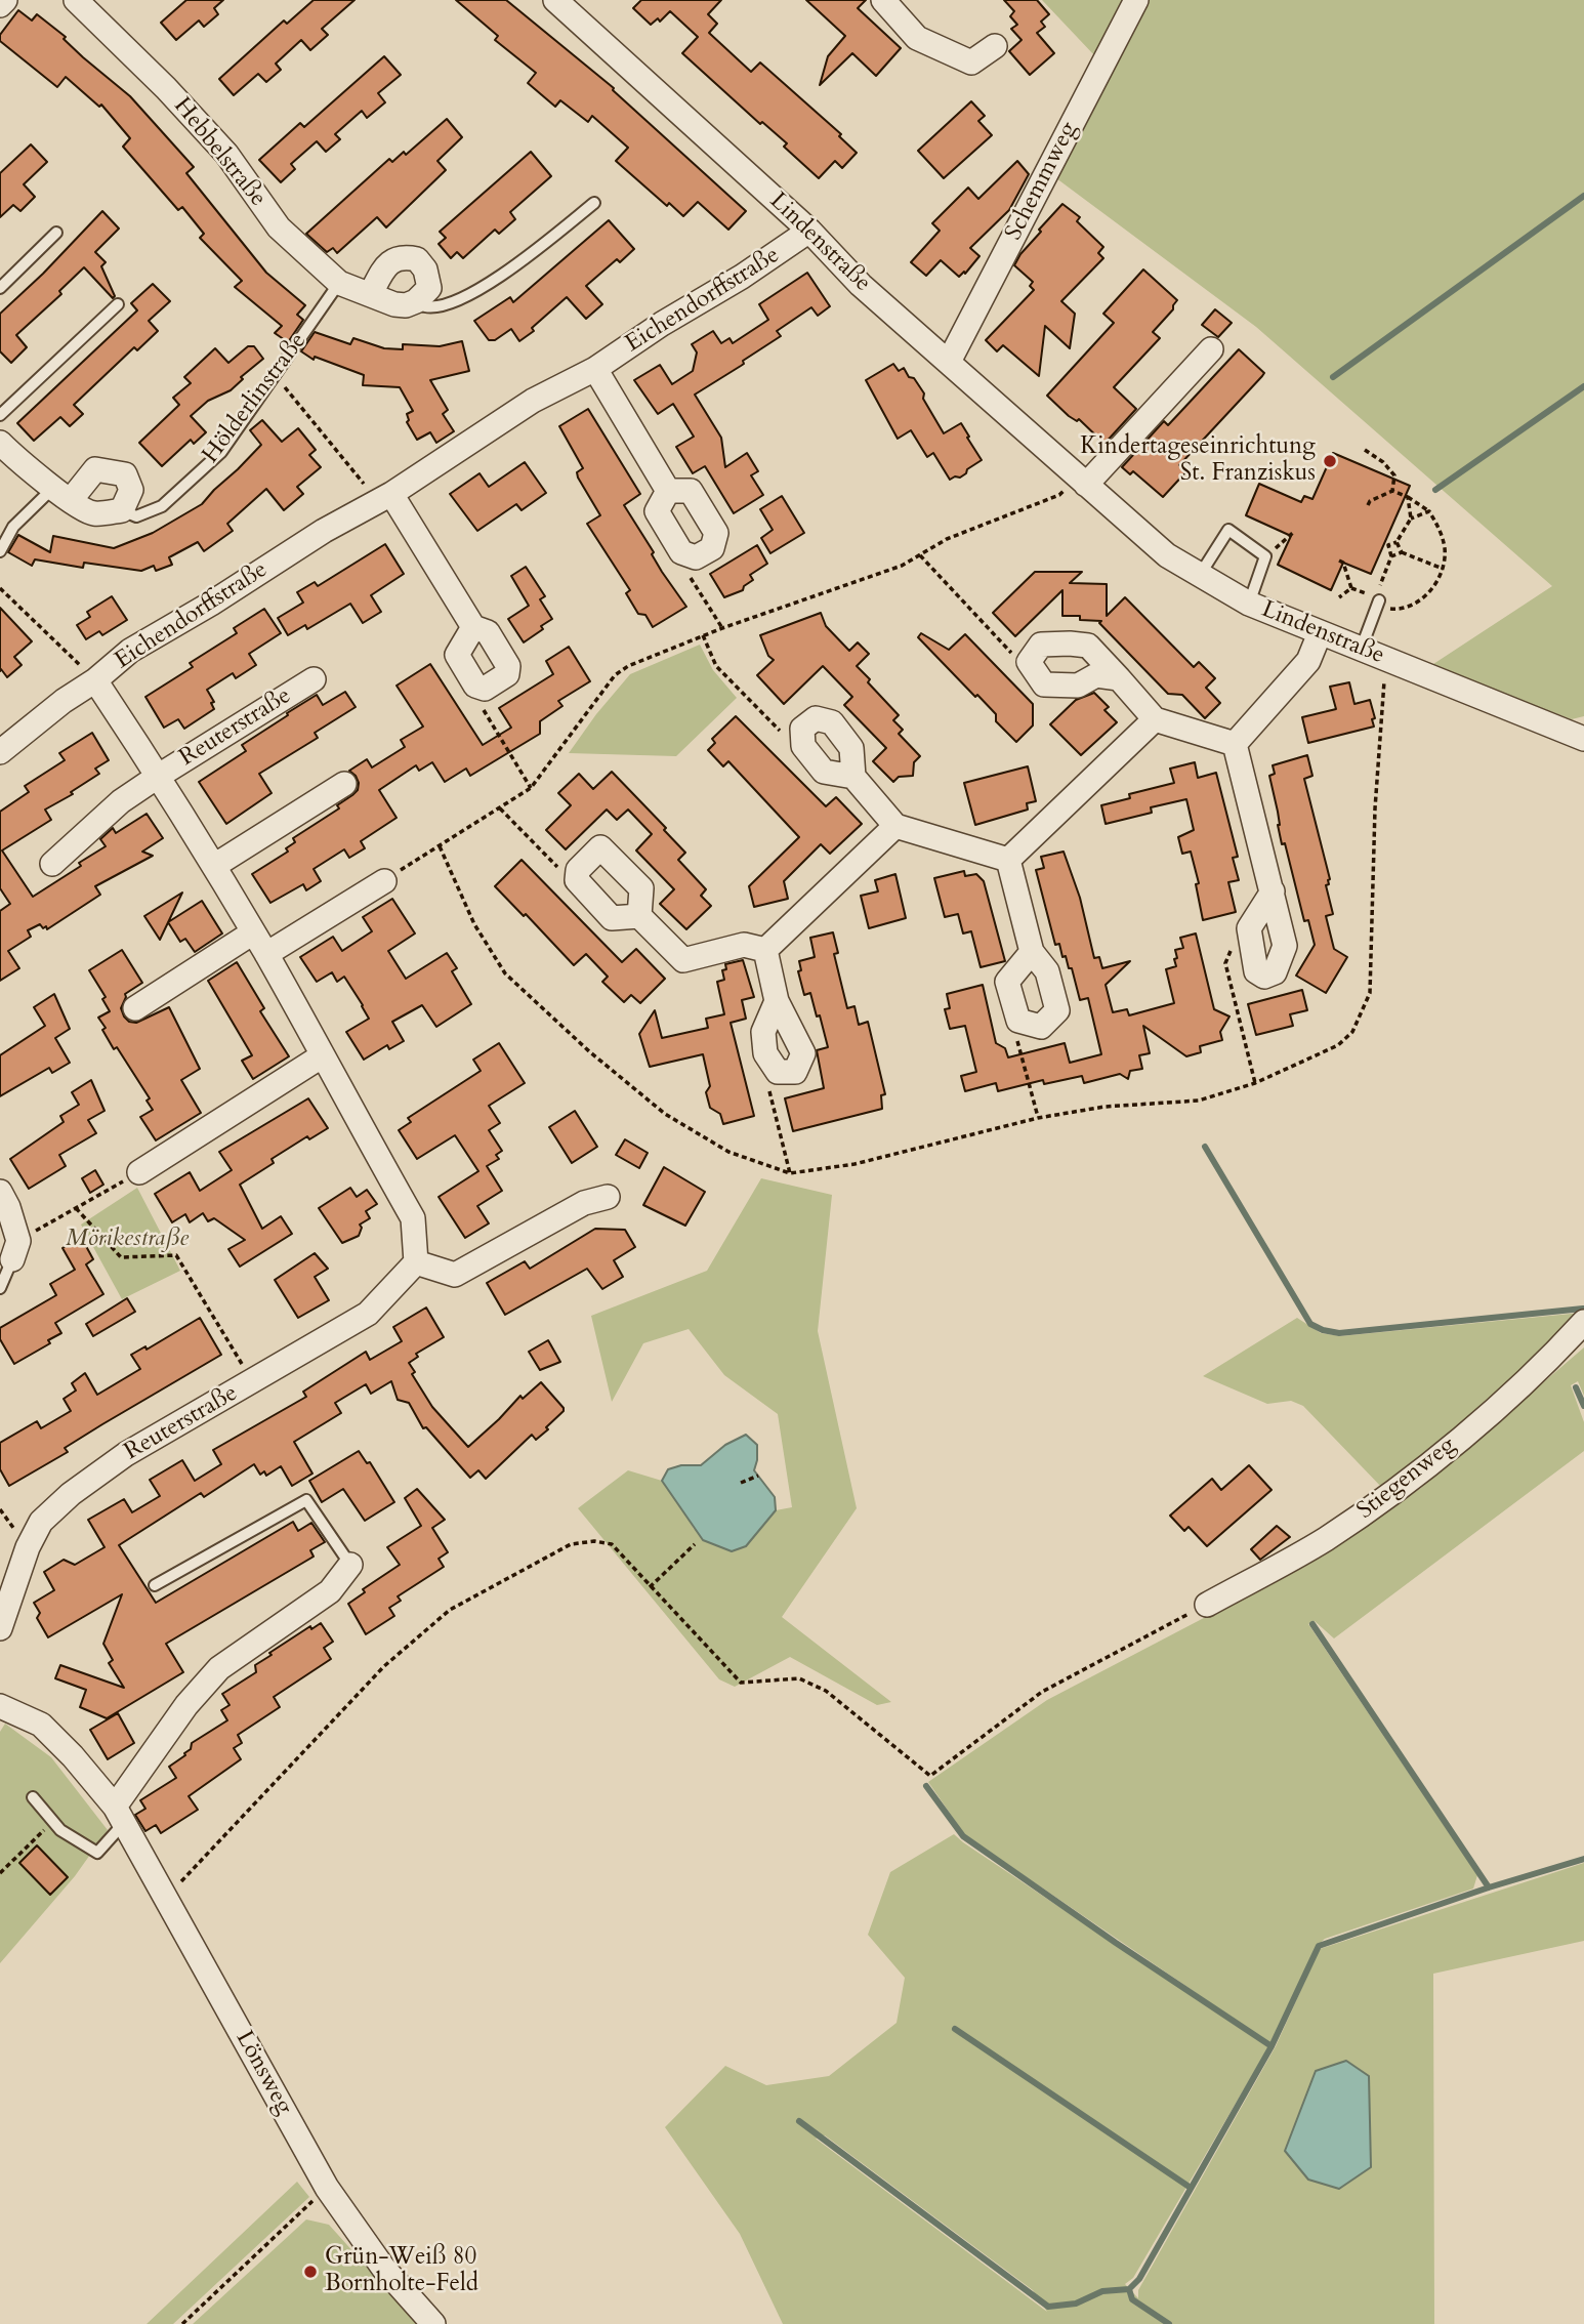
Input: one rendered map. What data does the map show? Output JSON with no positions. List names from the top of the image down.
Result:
{
  "streets": {
    "street": [
      "Hebbelstraße",
      "Schemmweg",
      "Lindenstraße",
      "Eichendorffstraße",
      "Hölderlinstraße",
      "Reuterstraße",
      "Stiegenweg",
      "Lönsweg"
    ]
  },
  "crossings": [
    ["Hebbelstraße", "Hölderlinstraße"],
    ["Schemmweg", "Lindenstraße"],
    ["Lindenstraße", "Eichendorffstraße"],
    ["Eichendorffstraße", "Reuterstraße"]
  ],
  "parks": ["Mörikestraße"],
  "places": ["Kindertageseinrichtung St. Franziskus", "Grün-Weiß 80 Bornholte-Feld"]
}
